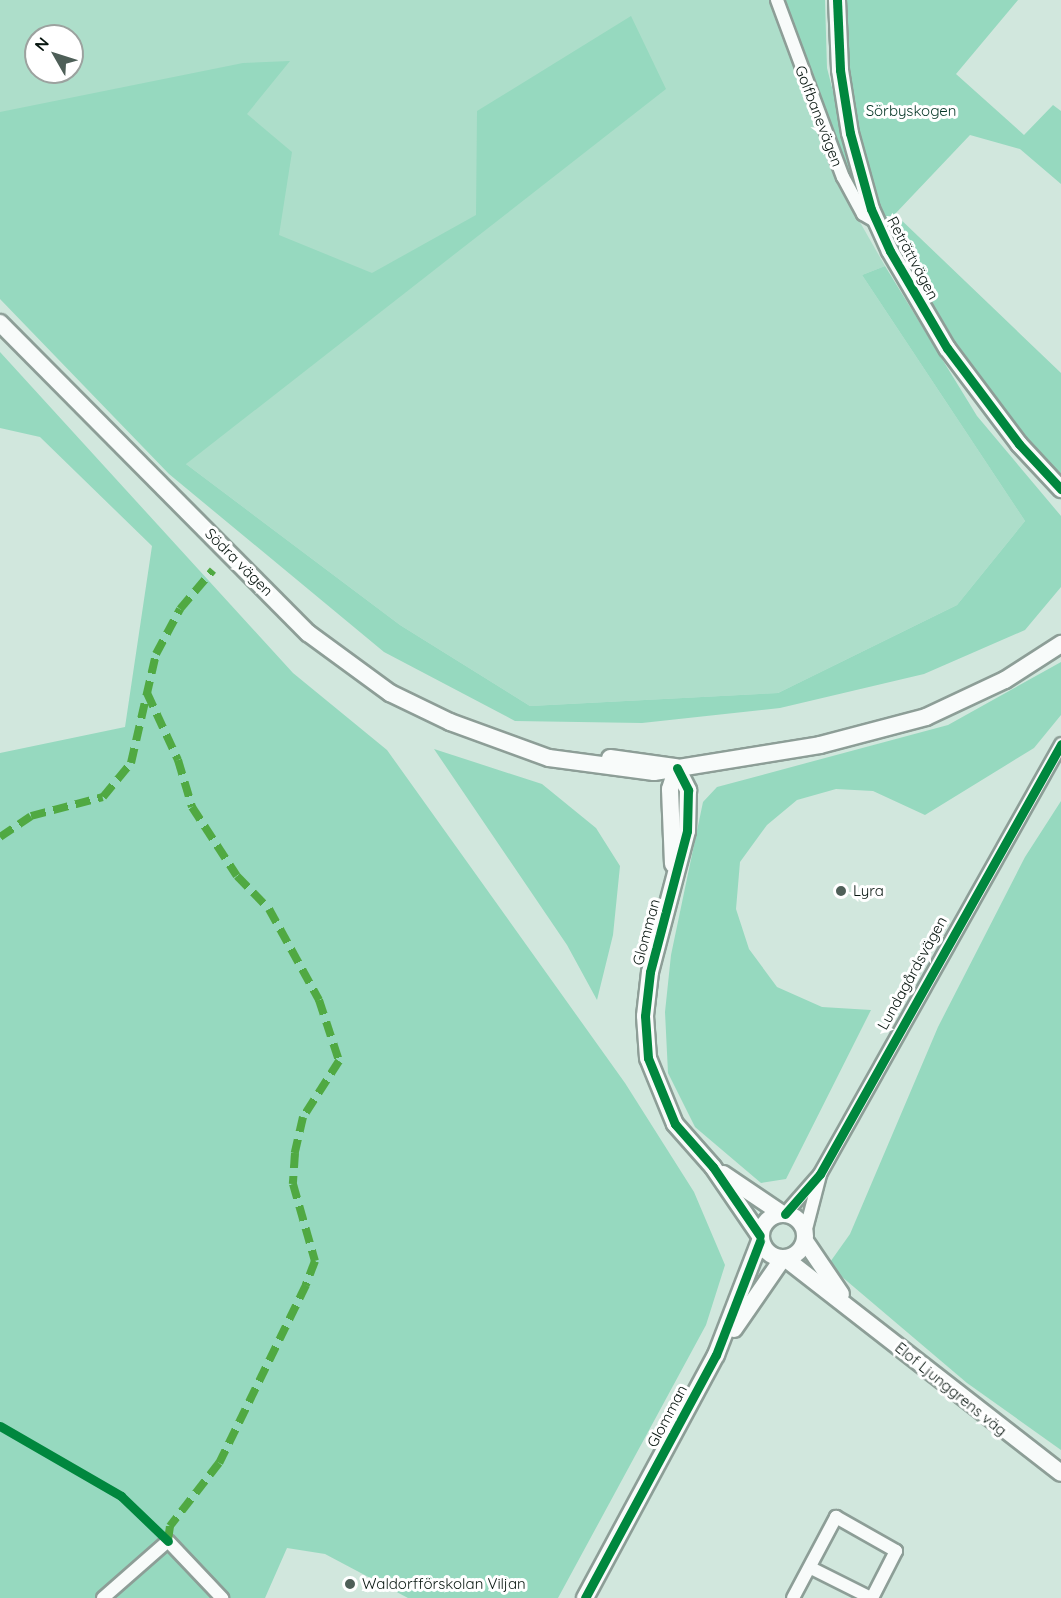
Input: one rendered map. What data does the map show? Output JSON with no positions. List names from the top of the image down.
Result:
{
  "streets": {
    "street": [
      "Golfbanevägen",
      "Reträttvägen",
      "Södra vägen",
      "Glomman",
      "Lundagårdsvägen",
      "Elof Ljunggrens väg"
    ]
  },
  "crossings": [
    ["Golfbanevägen", "Reträttvägen"],
    ["Södra vägen", "Glomman"],
    ["Glomman", "Lundagårdsvägen"],
    ["Glomman", "Elof Ljunggrens väg"],
    ["Lundagårdsvägen", "Elof Ljunggrens väg"]
  ],
  "parks": ["Sörbyskogen"],
  "places": ["Lyra", "Waldorfförskolan Viljan"],
  "north": "top left"
}
